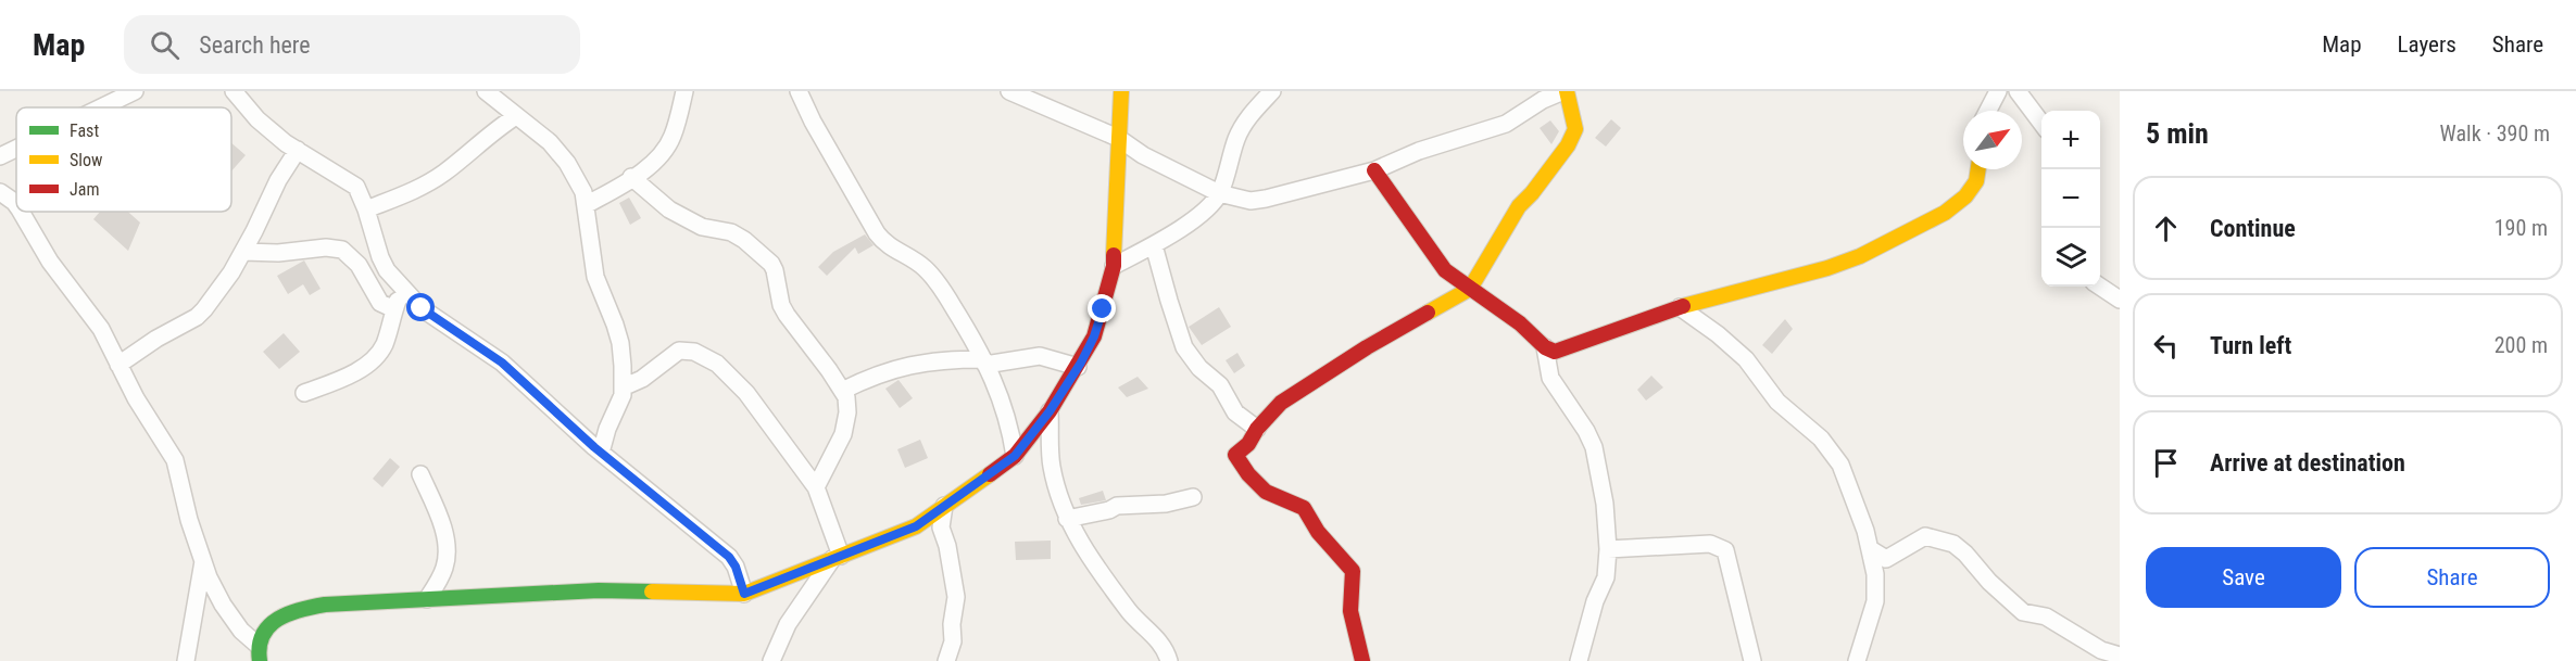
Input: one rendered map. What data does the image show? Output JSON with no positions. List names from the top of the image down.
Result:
{
  "legend": ["Fast", "Slow", "Jam"],
  "north": "top right",
  "page": {
    "header": "Map",
    "search": "Search here",
    "nav": ["Map", "Layers", "Share"],
    "heading": ["5 min", "Walk · 390 m"],
    "map_buttons": ["+", "−"],
    "list": [
      ["Continue", "190 m"],
      ["Turn left", "200 m"],
      "Arrive at destination"
    ],
    "buttons": ["Save", "Share"]
  }
}
